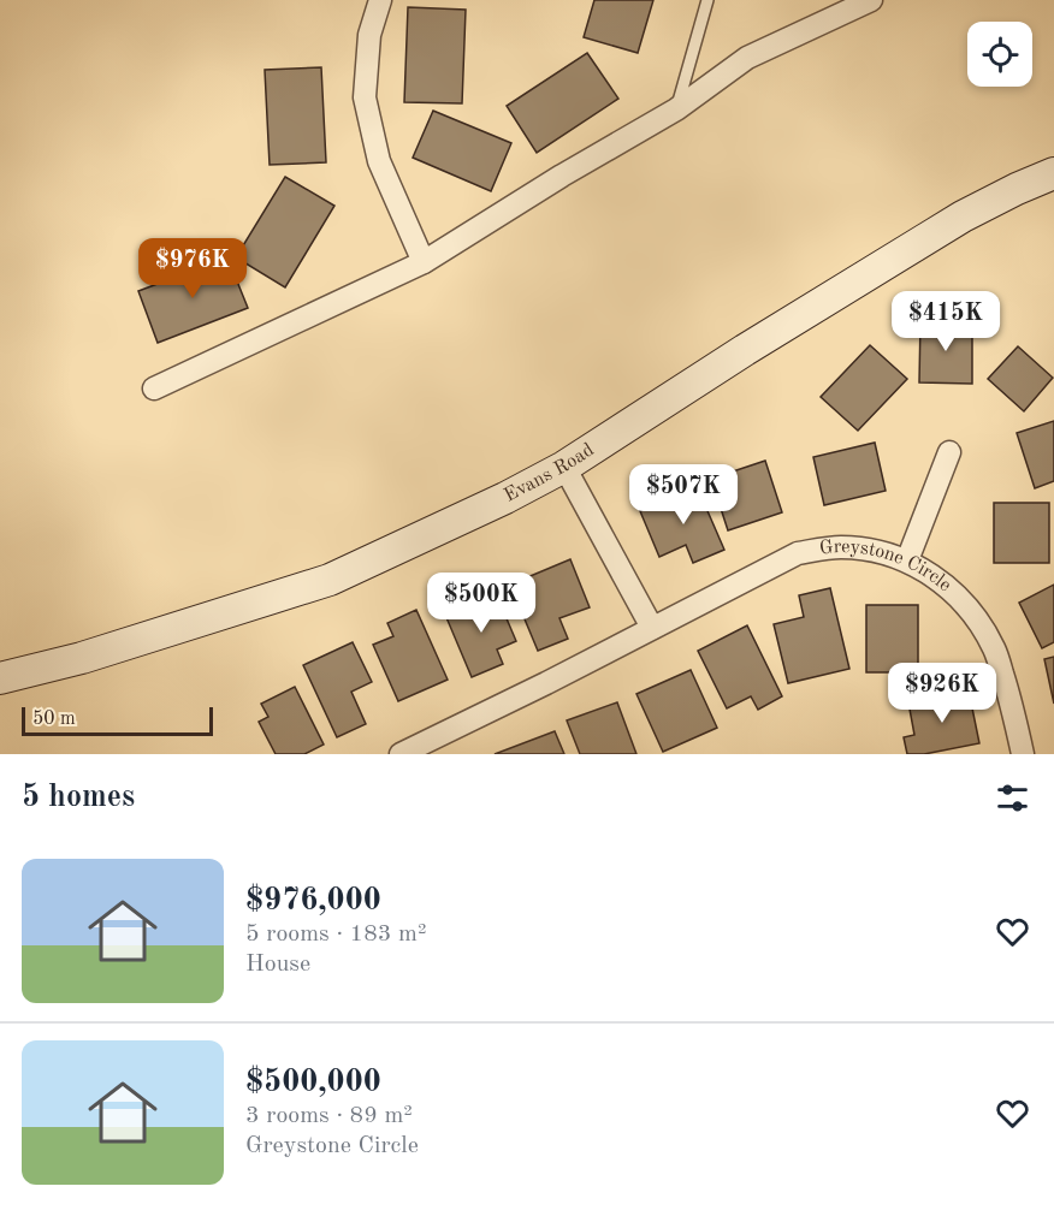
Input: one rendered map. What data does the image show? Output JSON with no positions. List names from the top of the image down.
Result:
{
  "streets": {
    "street": ["Evans Road", "Greystone Circle"]
  },
  "scale_bar": "50 m",
  "page": {
    "price": [
      "$976K",
      "$415K",
      "$507K",
      "$500K",
      "$926K"
    ],
    "scale": "50 m",
    "heading": "5 homes",
    "list": [
      {
        "name": "$976,000",
        "note": "5 rooms · 183 m² · House"
      },
      {
        "name": "$500,000",
        "note": "3 rooms · 89 m² · Greystone Circle"
      }
    ]
  }
}
